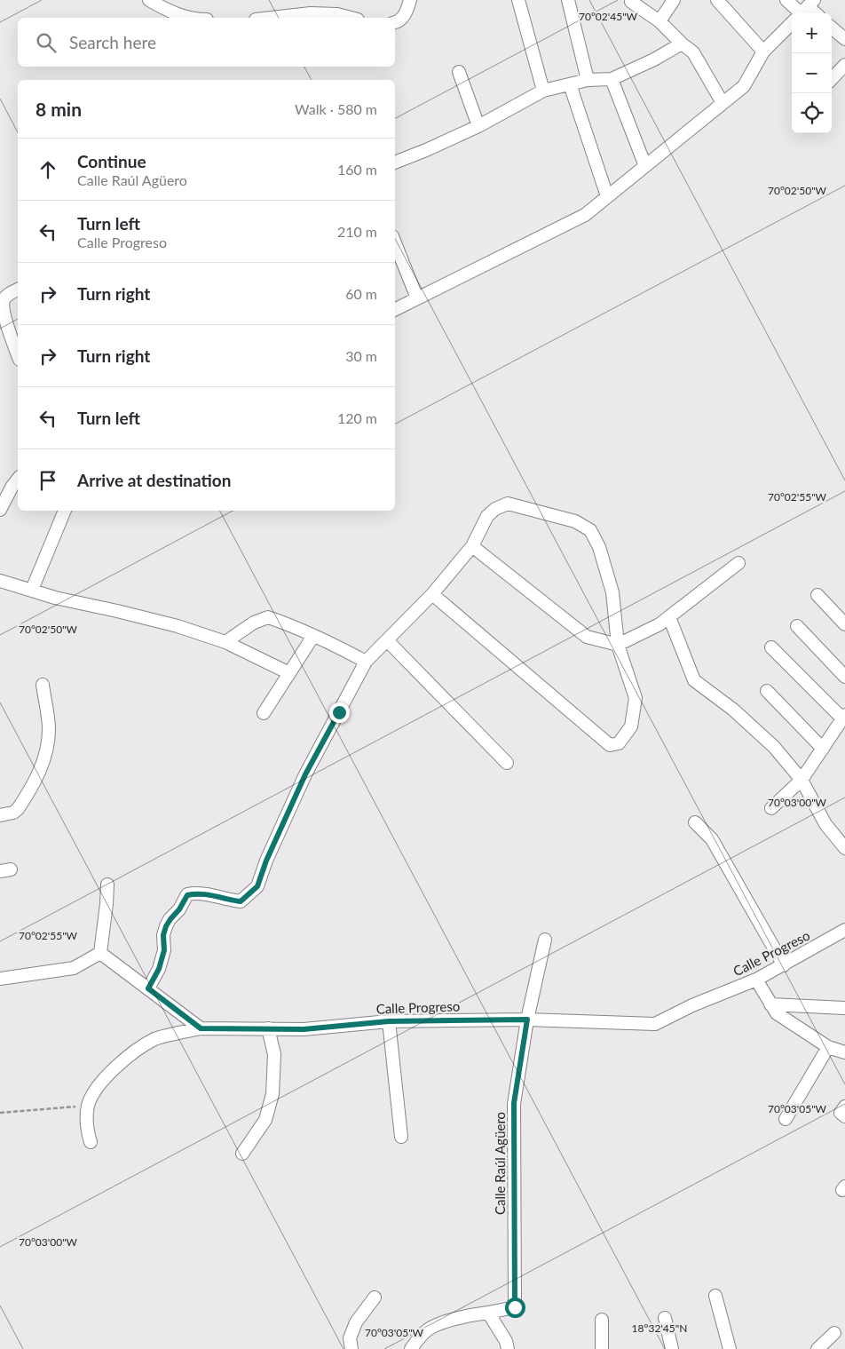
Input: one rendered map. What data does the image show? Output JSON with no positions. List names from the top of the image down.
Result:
{
  "streets": {
    "street": ["Calle Progreso", "Calle Raúl Agüero"]
  },
  "crossings": [
    ["Calle Progreso", "Calle Raúl Agüero"]
  ],
  "page": {
    "map_buttons": ["+", "−"],
    "search": "Search here",
    "heading": ["8 min", "Walk · 580 m"],
    "list": [
      ["Continue", "Calle Raúl Agüero", "160 m"],
      ["Turn left", "Calle Progreso", "210 m"],
      ["Turn right", "60 m"],
      ["Turn right", "30 m"],
      ["Turn left", "120 m"],
      "Arrive at destination"
    ]
  },
  "coordinates": [
    "70°02'45\"W",
    "70°02'50\"W",
    "70°02'55\"W",
    "70°03'00\"W",
    "70°03'05\"W",
    "18°32'45\"N"
  ]
}
